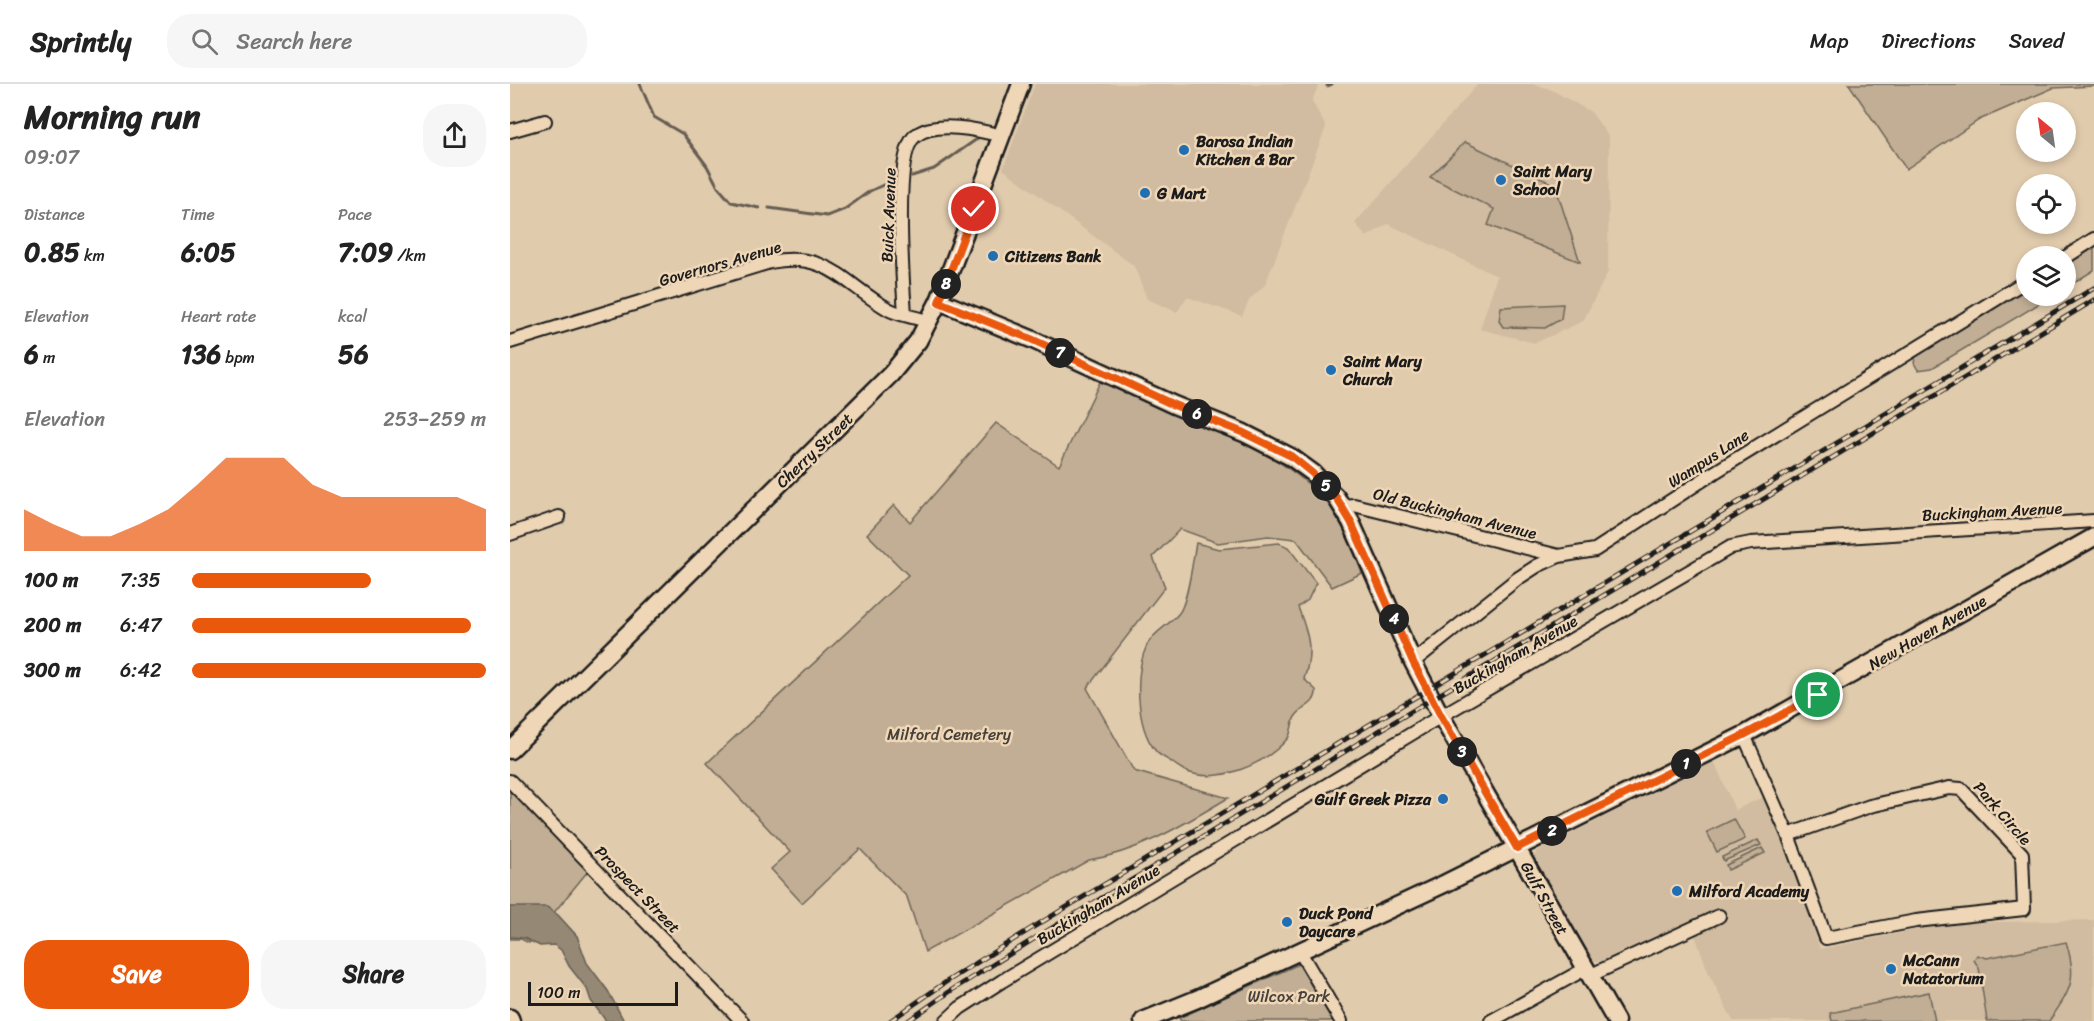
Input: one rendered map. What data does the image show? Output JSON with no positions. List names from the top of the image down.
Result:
{
  "streets": {
    "main road": ["Cherry Street", "New Haven Avenue", "Gulf Street"],
    "street": [
      "Buick Avenue",
      "Governors Avenue",
      "Wampus Lane",
      "Buckingham Avenue",
      "Old Buckingham Avenue",
      "Park Circle",
      "Prospect Street"
    ]
  },
  "crossings": [
    ["Buick Avenue", "Governors Avenue"],
    ["Buick Avenue", "Cherry Street"],
    ["Governors Avenue", "Cherry Street"],
    ["Cherry Street", "Gulf Street"],
    ["Wampus Lane", "Old Buckingham Avenue"],
    ["Wampus Lane", "Gulf Street"],
    ["Buckingham Avenue", "Gulf Street"],
    ["Old Buckingham Avenue", "Gulf Street"],
    ["New Haven Avenue", "Gulf Street"]
  ],
  "parks": ["Milford Cemetery", "Wilcox Park"],
  "places": [
    "Barosa Indian Kitchen & Bar",
    "Saint Mary School",
    "G Mart",
    "Citizens Bank",
    "Saint Mary Church",
    "Gulf Greek Pizza",
    "Milford Academy",
    "Duck Pond Daycare",
    "McCann Natatorium"
  ],
  "scale_bar": "100 m",
  "north": "top left",
  "page": {
    "header": "Sprintly",
    "search": "Search here",
    "nav": ["Map", "Directions", "Saved"],
    "heading": ["Morning run", "09:07"],
    "stats": [
      ["Distance", "0.85 km"],
      ["Time", "6:05"],
      ["Pace", "7:09 /km"],
      ["Elevation", "6 m"],
      ["Heart rate", "136 bpm"],
      ["kcal", "56"]
    ],
    "pins": [
      "8",
      "7",
      "6",
      "5",
      "4",
      "3",
      "1",
      "2"
    ],
    "chart": ["Elevation", "253–259 m"],
    "list": [
      {
        "name": "100 m",
        "note": "7:35"
      },
      {
        "name": "200 m",
        "note": "6:47"
      },
      {
        "name": "300 m",
        "note": "6:42"
      }
    ],
    "buttons": ["Save", "Share"],
    "scale": "100 m"
  }
}
